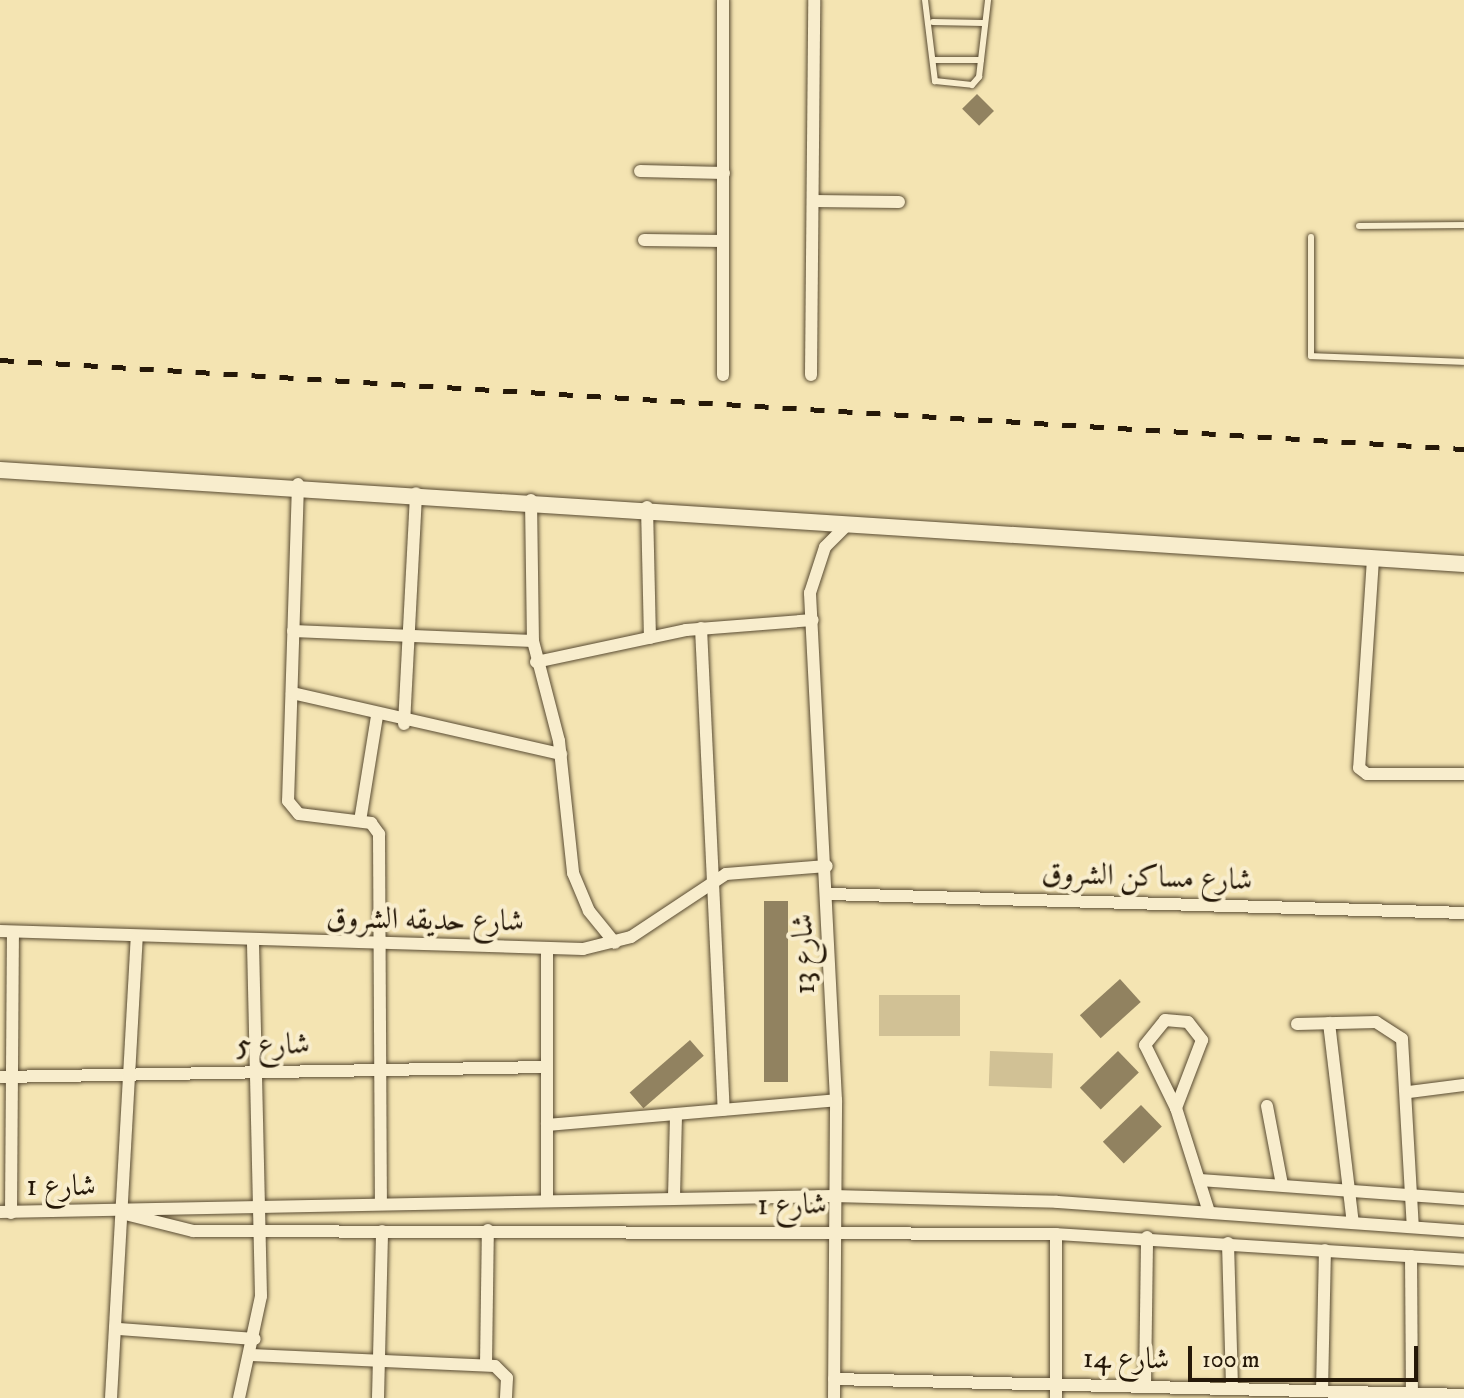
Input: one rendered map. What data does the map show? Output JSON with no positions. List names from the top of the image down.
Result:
{
  "streets": {
    "street": [
      "شارع مساكن الشروق",
      "شارع حديقه الشروق",
      "شارع 13",
      "شارع 5",
      "شارع 1",
      "شارع 14"
    ]
  },
  "crossings": [
    ["شارع مساكن الشروق", "شارع 13"],
    ["شارع حديقه الشروق", "شارع 13"],
    ["شارع 13", "شارع 1"],
    ["شارع 13", "شارع 14"]
  ],
  "scale_bar": "100 m"
}
